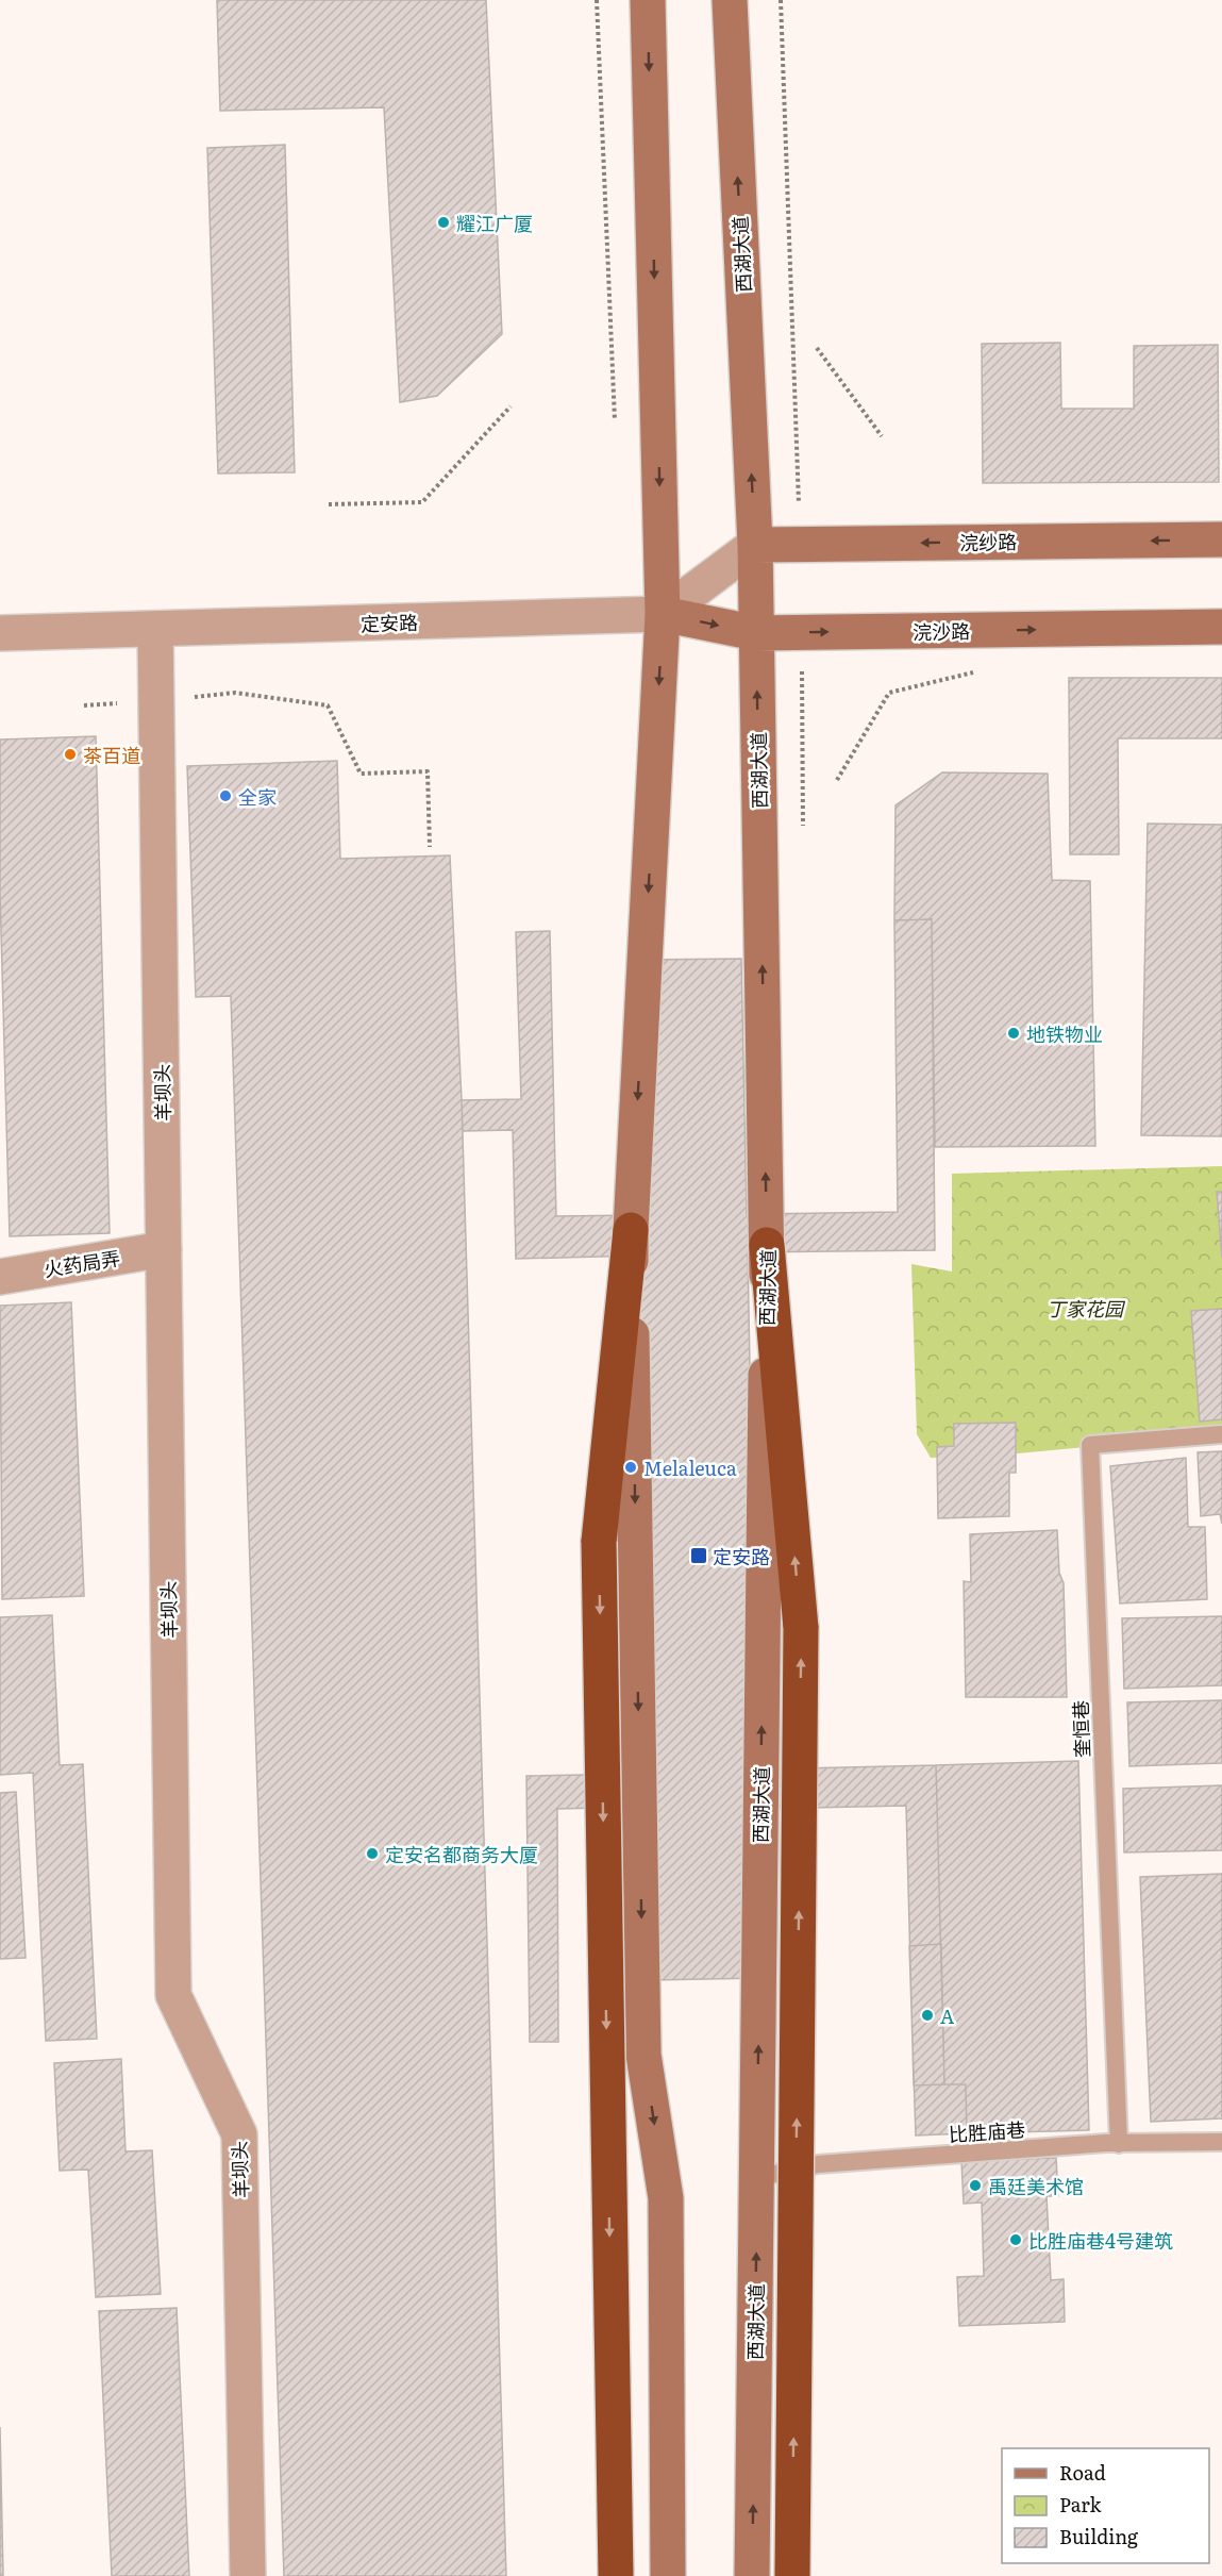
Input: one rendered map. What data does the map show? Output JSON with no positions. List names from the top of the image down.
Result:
{
  "streets": {
    "main road": ["西湖大道", "浣纱路", "浣沙路"],
    "street": ["定安路", "羊坝头", "火药局弄"],
    "lane": ["奎恒巷", "比胜庙巷"]
  },
  "crossings": [
    ["西湖大道", "浣纱路"],
    ["西湖大道", "浣沙路"],
    ["西湖大道", "比胜庙巷"],
    ["定安路", "浣沙路"],
    ["定安路", "羊坝头"],
    ["羊坝头", "火药局弄"],
    ["奎恒巷", "比胜庙巷"]
  ],
  "one_way": ["浣纱路", "浣沙路"],
  "parks": ["丁家花园"],
  "places": {
    "other": [
      "耀江广厦",
      "茶百道",
      "全家",
      "地铁物业",
      "Melaleuca",
      "定安名都商务大厦",
      "A",
      "禹廷美术馆",
      "比胜庙巷4号建筑"
    ],
    "transit": ["定安路"]
  },
  "legend": ["Road", "Park", "Building"]
}
